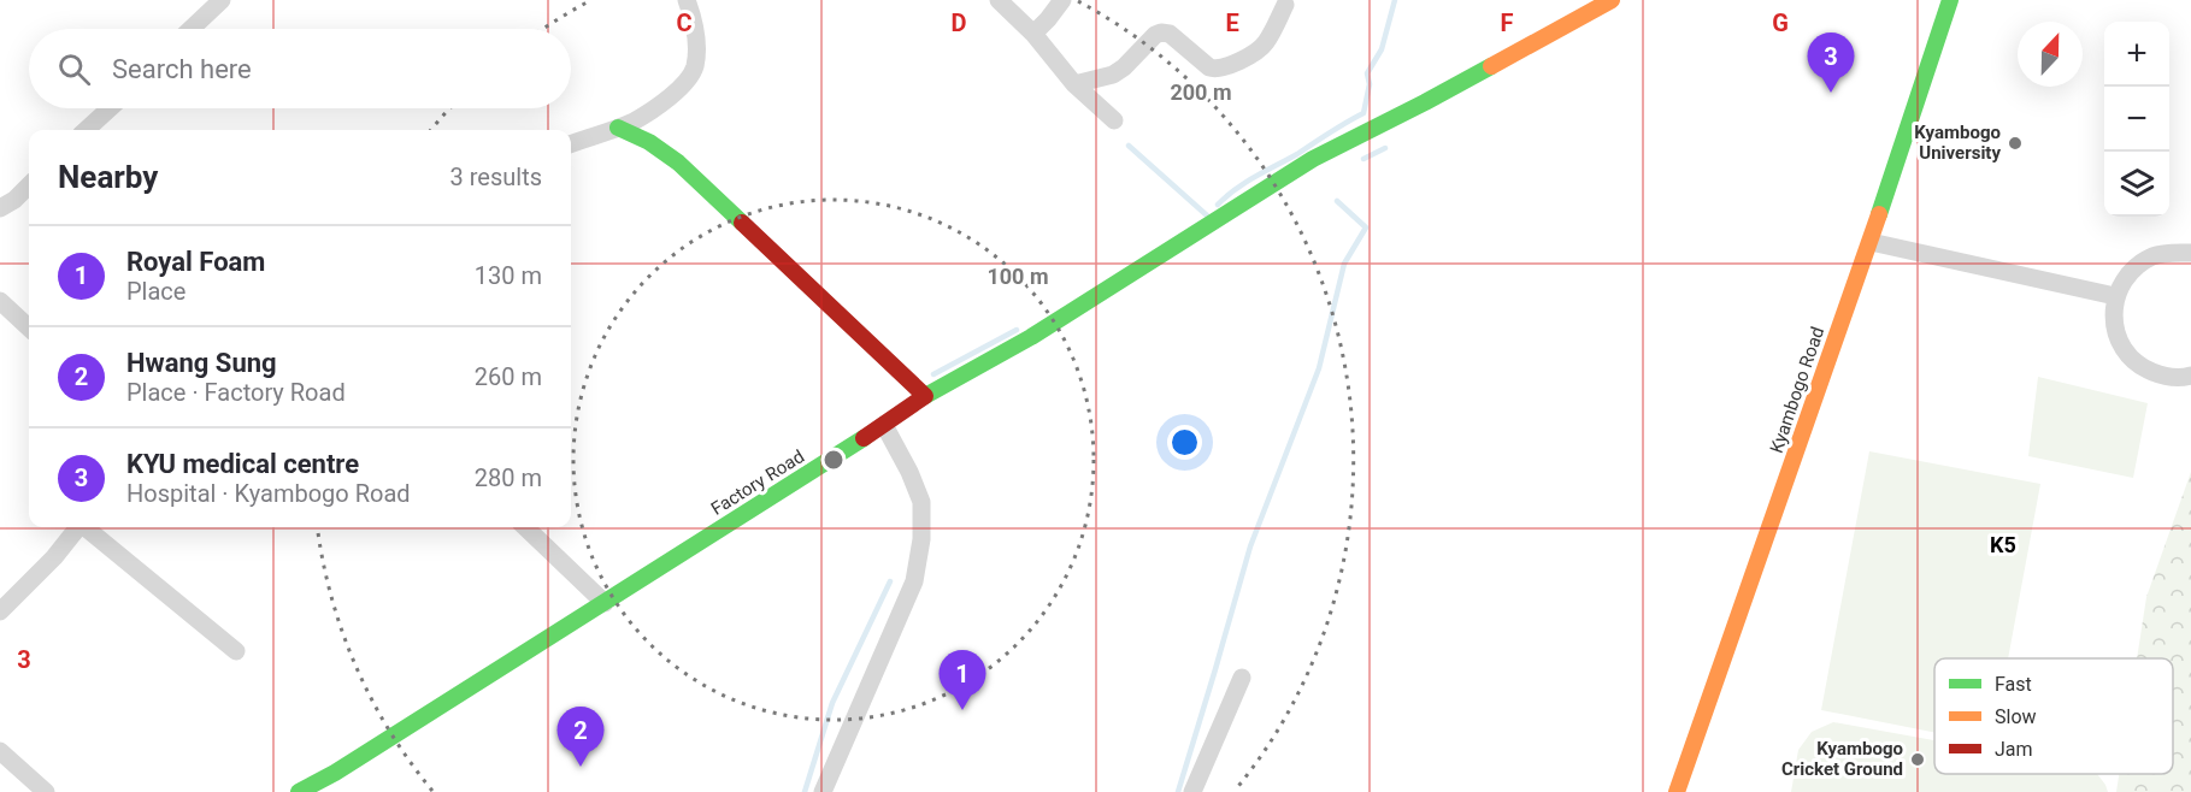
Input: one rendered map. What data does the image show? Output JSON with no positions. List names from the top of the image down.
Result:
{
  "streets": {
    "street": ["Kyambogo Road", "Factory Road"]
  },
  "districts": ["K5"],
  "places": ["Kyambogo University", "Kyambogo Cricket Ground"],
  "legend": ["Fast", "Slow", "Jam"],
  "north": "top",
  "page": {
    "map_buttons": ["+", "−"],
    "search": "Search here",
    "pins": ["3", "1", "2"],
    "heading": ["Nearby", "3 results"],
    "list": [
      {
        "mark": "1",
        "name": "Royal Foam",
        "note": "Place",
        "value": "130 m"
      },
      {
        "mark": "2",
        "name": "Hwang Sung",
        "note": "Place · Factory Road",
        "value": "260 m"
      },
      {
        "mark": "3",
        "name": "KYU medical centre",
        "note": "Hospital · Kyambogo Road",
        "value": "280 m"
      }
    ]
  },
  "grid": {
    "columns": [
      "C",
      "D",
      "E",
      "F",
      "G"
    ],
    "rows": ["3"]
  },
  "rings": ["200 m", "100 m"]
}
